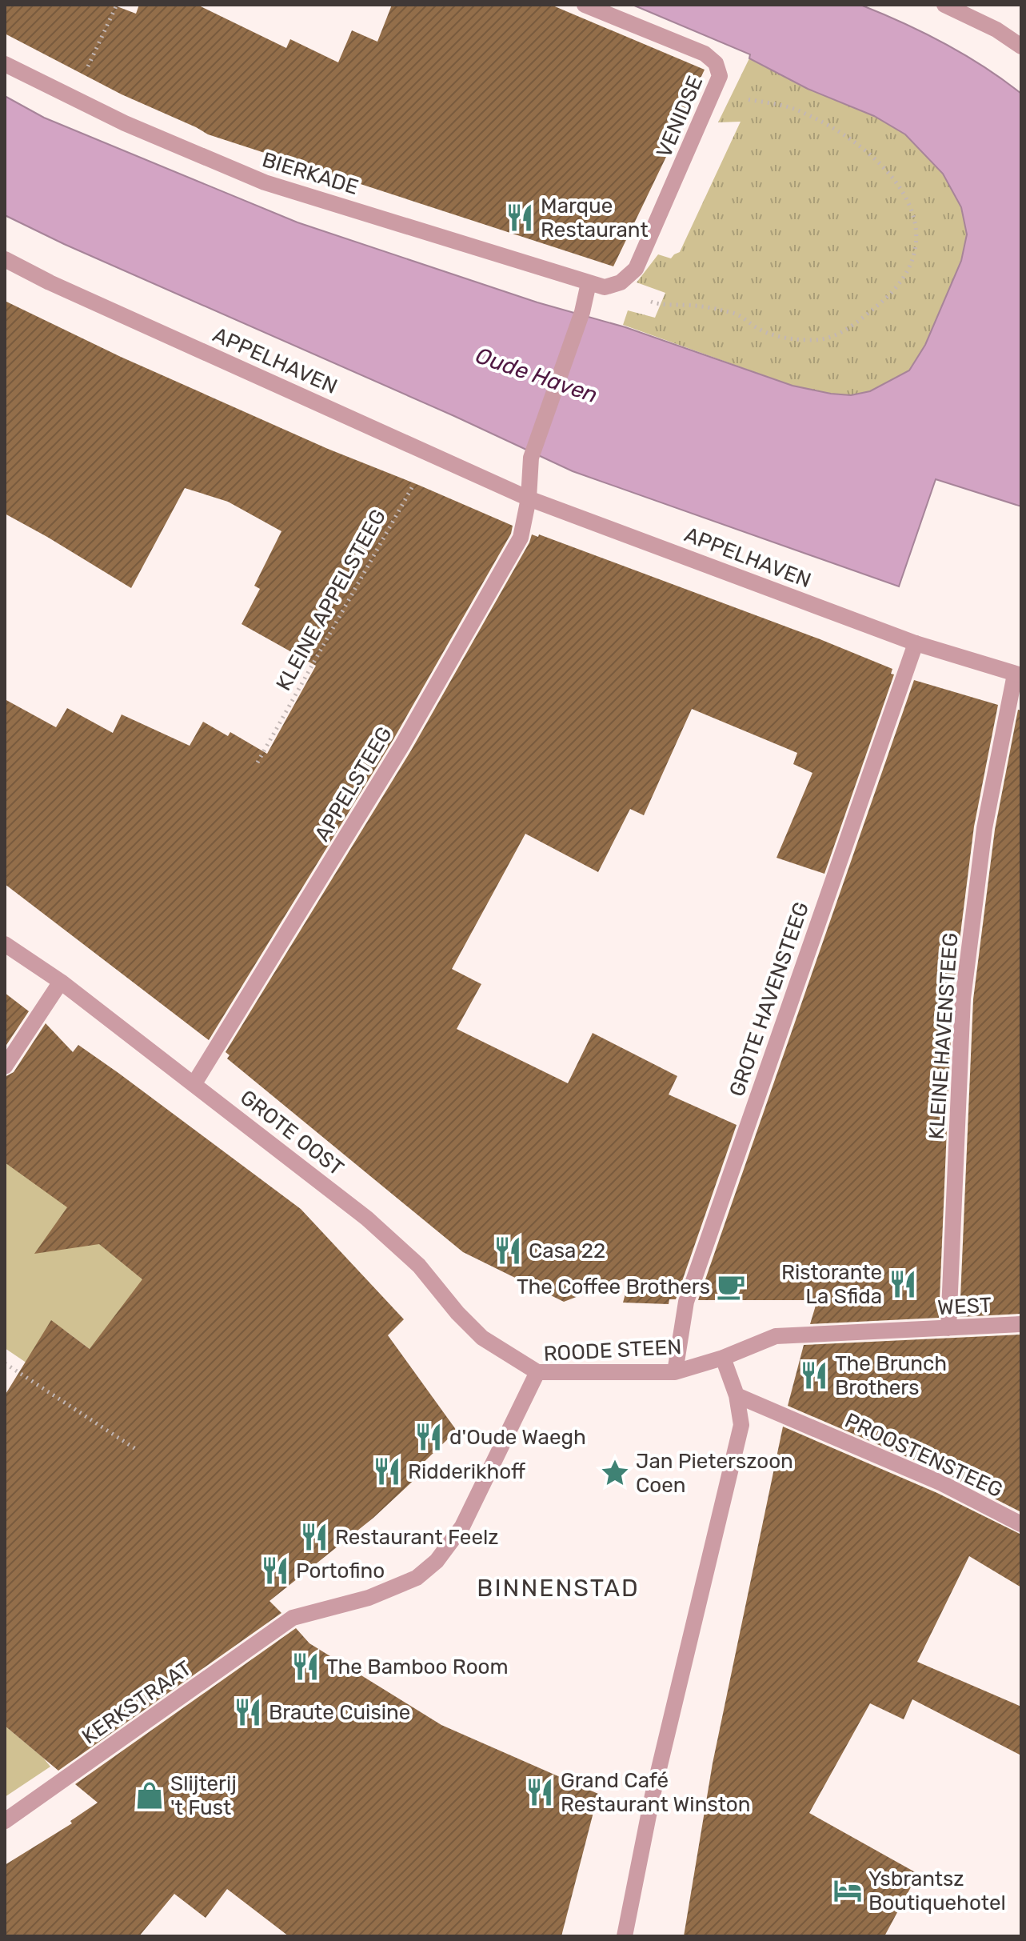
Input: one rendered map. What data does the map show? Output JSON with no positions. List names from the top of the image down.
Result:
{
  "streets": {
    "street": [
      "VENIDSE",
      "BIERKADE",
      "APPELHAVEN",
      "APPELSTEEG",
      "GROTE HAVENSTEEG",
      "KLEINE HAVENSTEEG",
      "GROTE OOST",
      "WEST",
      "ROODE STEEN",
      "PROOSTENSTEEG",
      "KERKSTRAAT"
    ],
    "path": ["KLEINE APPELSTEEG"]
  },
  "crossings": [
    ["APPELHAVEN", "KLEINE APPELSTEEG"],
    ["APPELHAVEN", "APPELSTEEG"],
    ["APPELHAVEN", "GROTE HAVENSTEEG"],
    ["APPELHAVEN", "KLEINE HAVENSTEEG"],
    ["APPELSTEEG", "GROTE OOST"],
    ["GROTE HAVENSTEEG", "ROODE STEEN"],
    ["KLEINE HAVENSTEEG", "WEST"],
    ["GROTE OOST", "ROODE STEEN"],
    ["WEST", "ROODE STEEN"],
    ["ROODE STEEN", "KERKSTRAAT"]
  ],
  "districts": ["BINNENSTAD"],
  "water": ["Oude Haven"],
  "places": {
    "restaurant": [
      "Marque Restaurant",
      "Casa 22",
      "Ristorante La Sfida",
      "The Brunch Brothers",
      "d'Oude Waegh",
      "Ridderikhoff",
      "Restaurant Feelz",
      "Portofino",
      "The Bamboo Room",
      "Braute Cuisine",
      "Grand Café Restaurant Winston"
    ],
    "cafe": ["The Coffee Brothers"],
    "place": ["Jan Pieterszoon Coen"],
    "shop": ["Slijterij 't Fust"],
    "hotel": ["Ysbrantsz Boutiquehotel"]
  }
}
